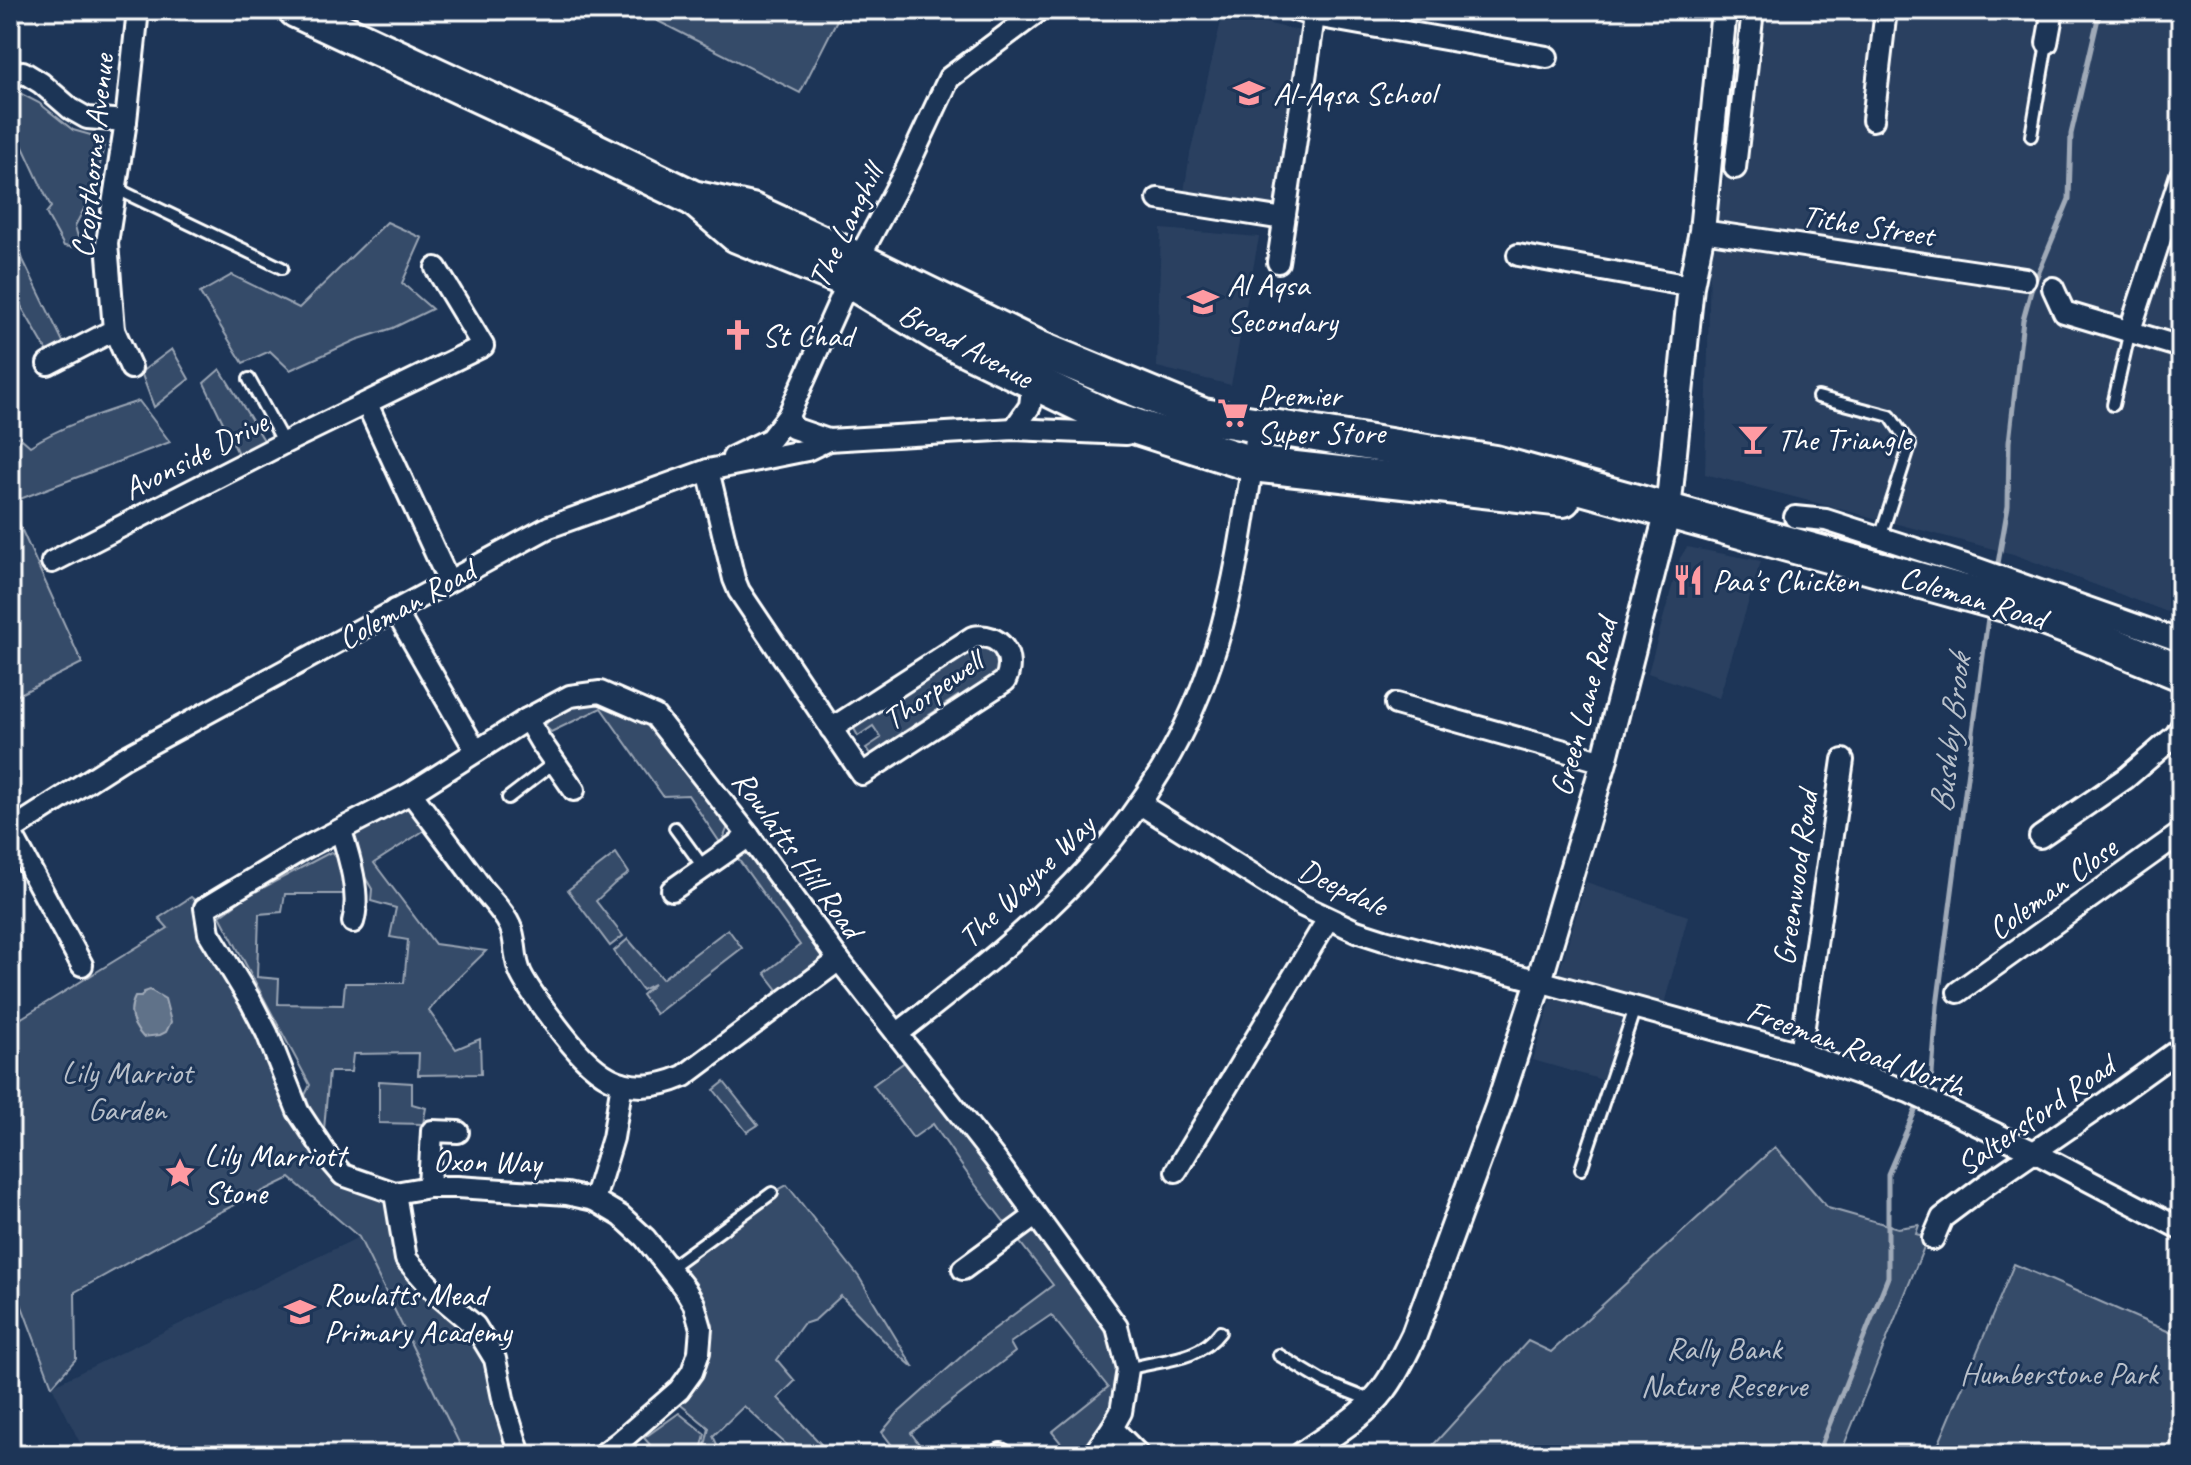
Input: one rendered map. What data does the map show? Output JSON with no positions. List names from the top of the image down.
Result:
{
  "streets": {
    "highway": ["Broad Avenue", "Coleman Road"],
    "street": [
      "Cropthorne Avenue",
      "Tithe Street",
      "The Langhill",
      "Avonside Drive",
      "Thorpewell",
      "Green Lane Road",
      "Rowlatts Hill Road",
      "Greenwood Road",
      "The Wayne Way",
      "Deepdale",
      "Coleman Close",
      "Freeman Road North",
      "Saltersford Road",
      "Oxon Way"
    ]
  },
  "crossings": [
    ["Tithe Street", "Green Lane Road"],
    ["The Langhill", "Broad Avenue"],
    ["The Langhill", "Coleman Road"],
    ["The Langhill", "Thorpewell"],
    ["Broad Avenue", "Coleman Road"],
    ["Broad Avenue", "The Wayne Way"],
    ["Coleman Road", "Thorpewell"],
    ["Coleman Road", "Green Lane Road"],
    ["Coleman Road", "The Wayne Way"],
    ["Green Lane Road", "Deepdale"],
    ["Green Lane Road", "Freeman Road North"],
    ["Rowlatts Hill Road", "The Wayne Way"],
    ["Rowlatts Hill Road", "Oxon Way"],
    ["Greenwood Road", "Freeman Road North"],
    ["The Wayne Way", "Deepdale"],
    ["Deepdale", "Freeman Road North"],
    ["Freeman Road North", "Saltersford Road"]
  ],
  "water": ["Bushby Brook"],
  "parks": ["Lily Marriot Garden", "Rally Bank Nature Reserve", "Humberstone Park"],
  "places": {
    "school or university": ["Al-Aqsa School", "Al Aqsa Secondary", "Rowlatts Mead Primary Academy"],
    "church": ["St Chad"],
    "supermarket": ["Premier Super Store"],
    "bar": ["The Triangle"],
    "restaurant": ["Paa's Chicken"],
    "place": ["Lily Marriott Stone"]
  }
}
